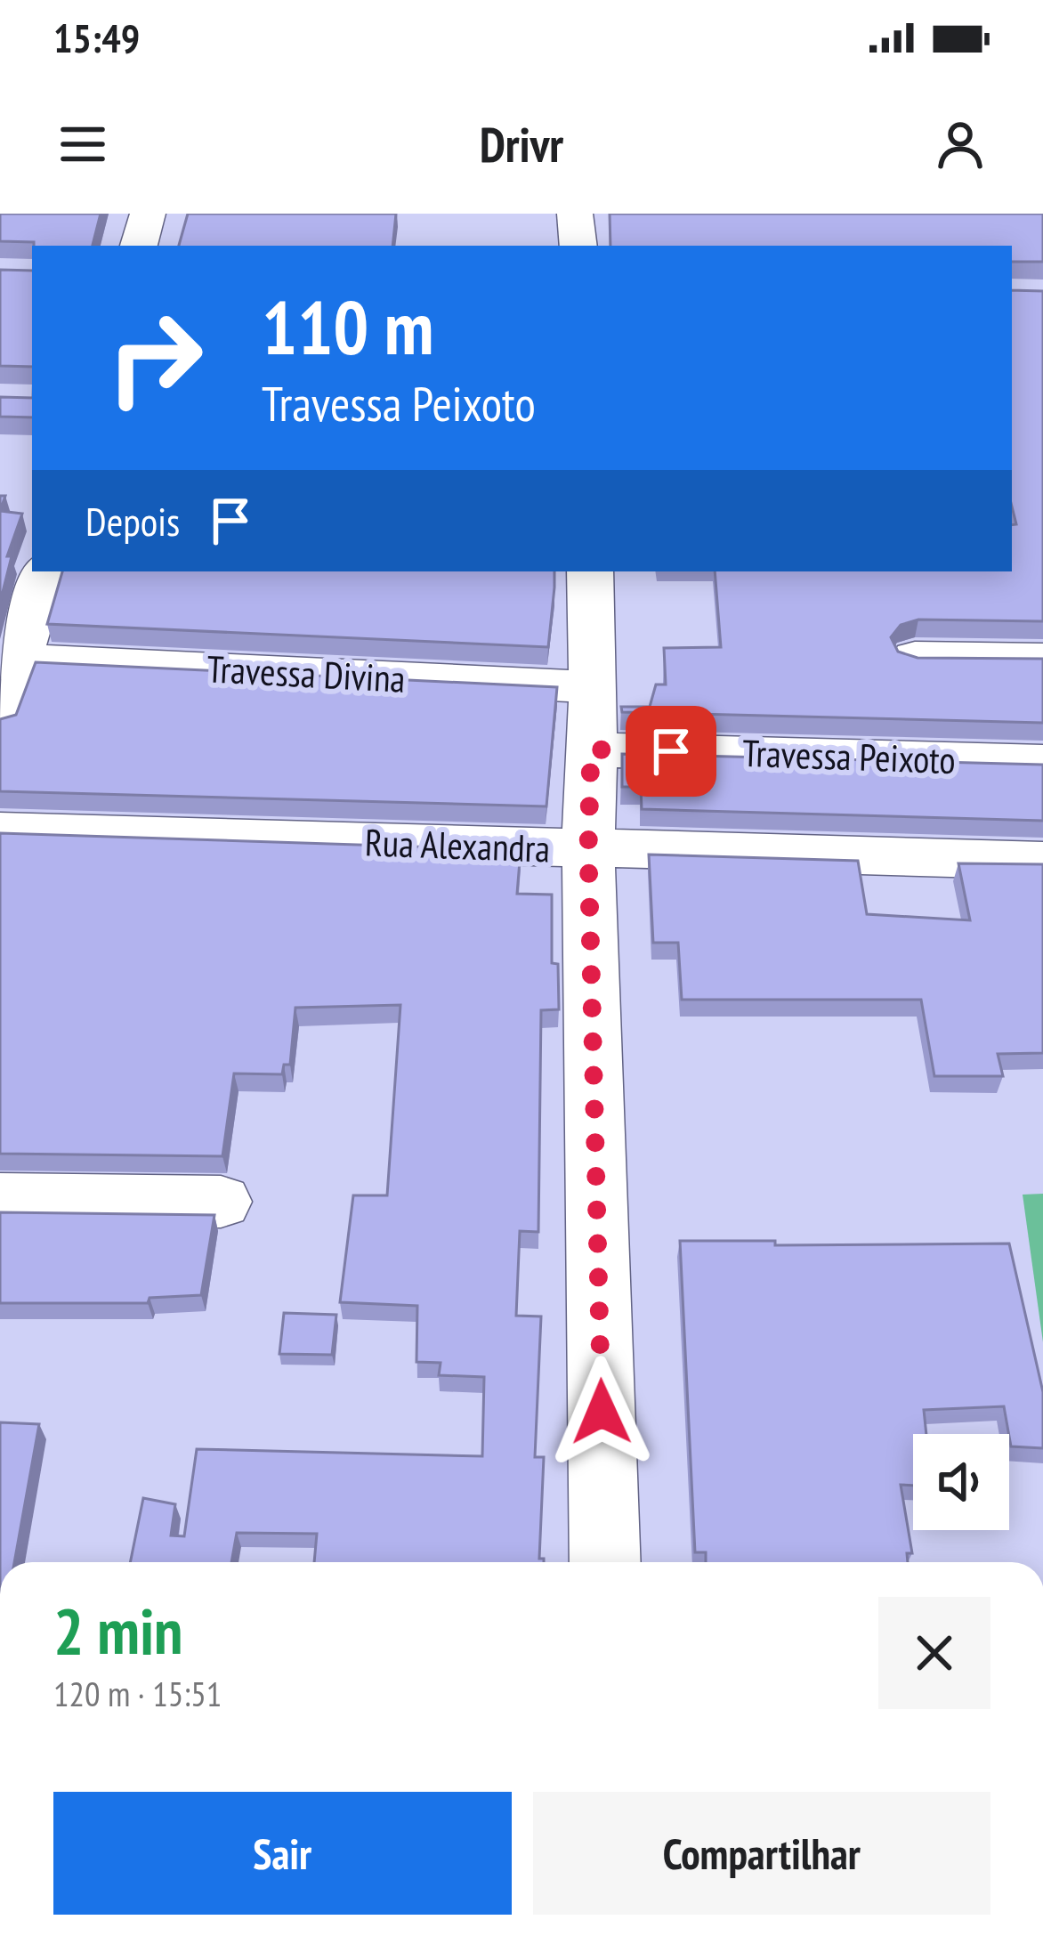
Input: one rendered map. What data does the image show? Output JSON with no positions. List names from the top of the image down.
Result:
{
  "streets": {
    "street": ["Travessa Divina", "Travessa Peixoto", "Rua Alexandra"]
  },
  "page": {
    "status": "15:49",
    "header": "Drivr",
    "turn": ["110 m", "Travessa Peixoto"],
    "then": "Depois",
    "heading": ["2 min", "120 m · 15:51"],
    "buttons": ["Sair", "Compartilhar"]
  }
}
